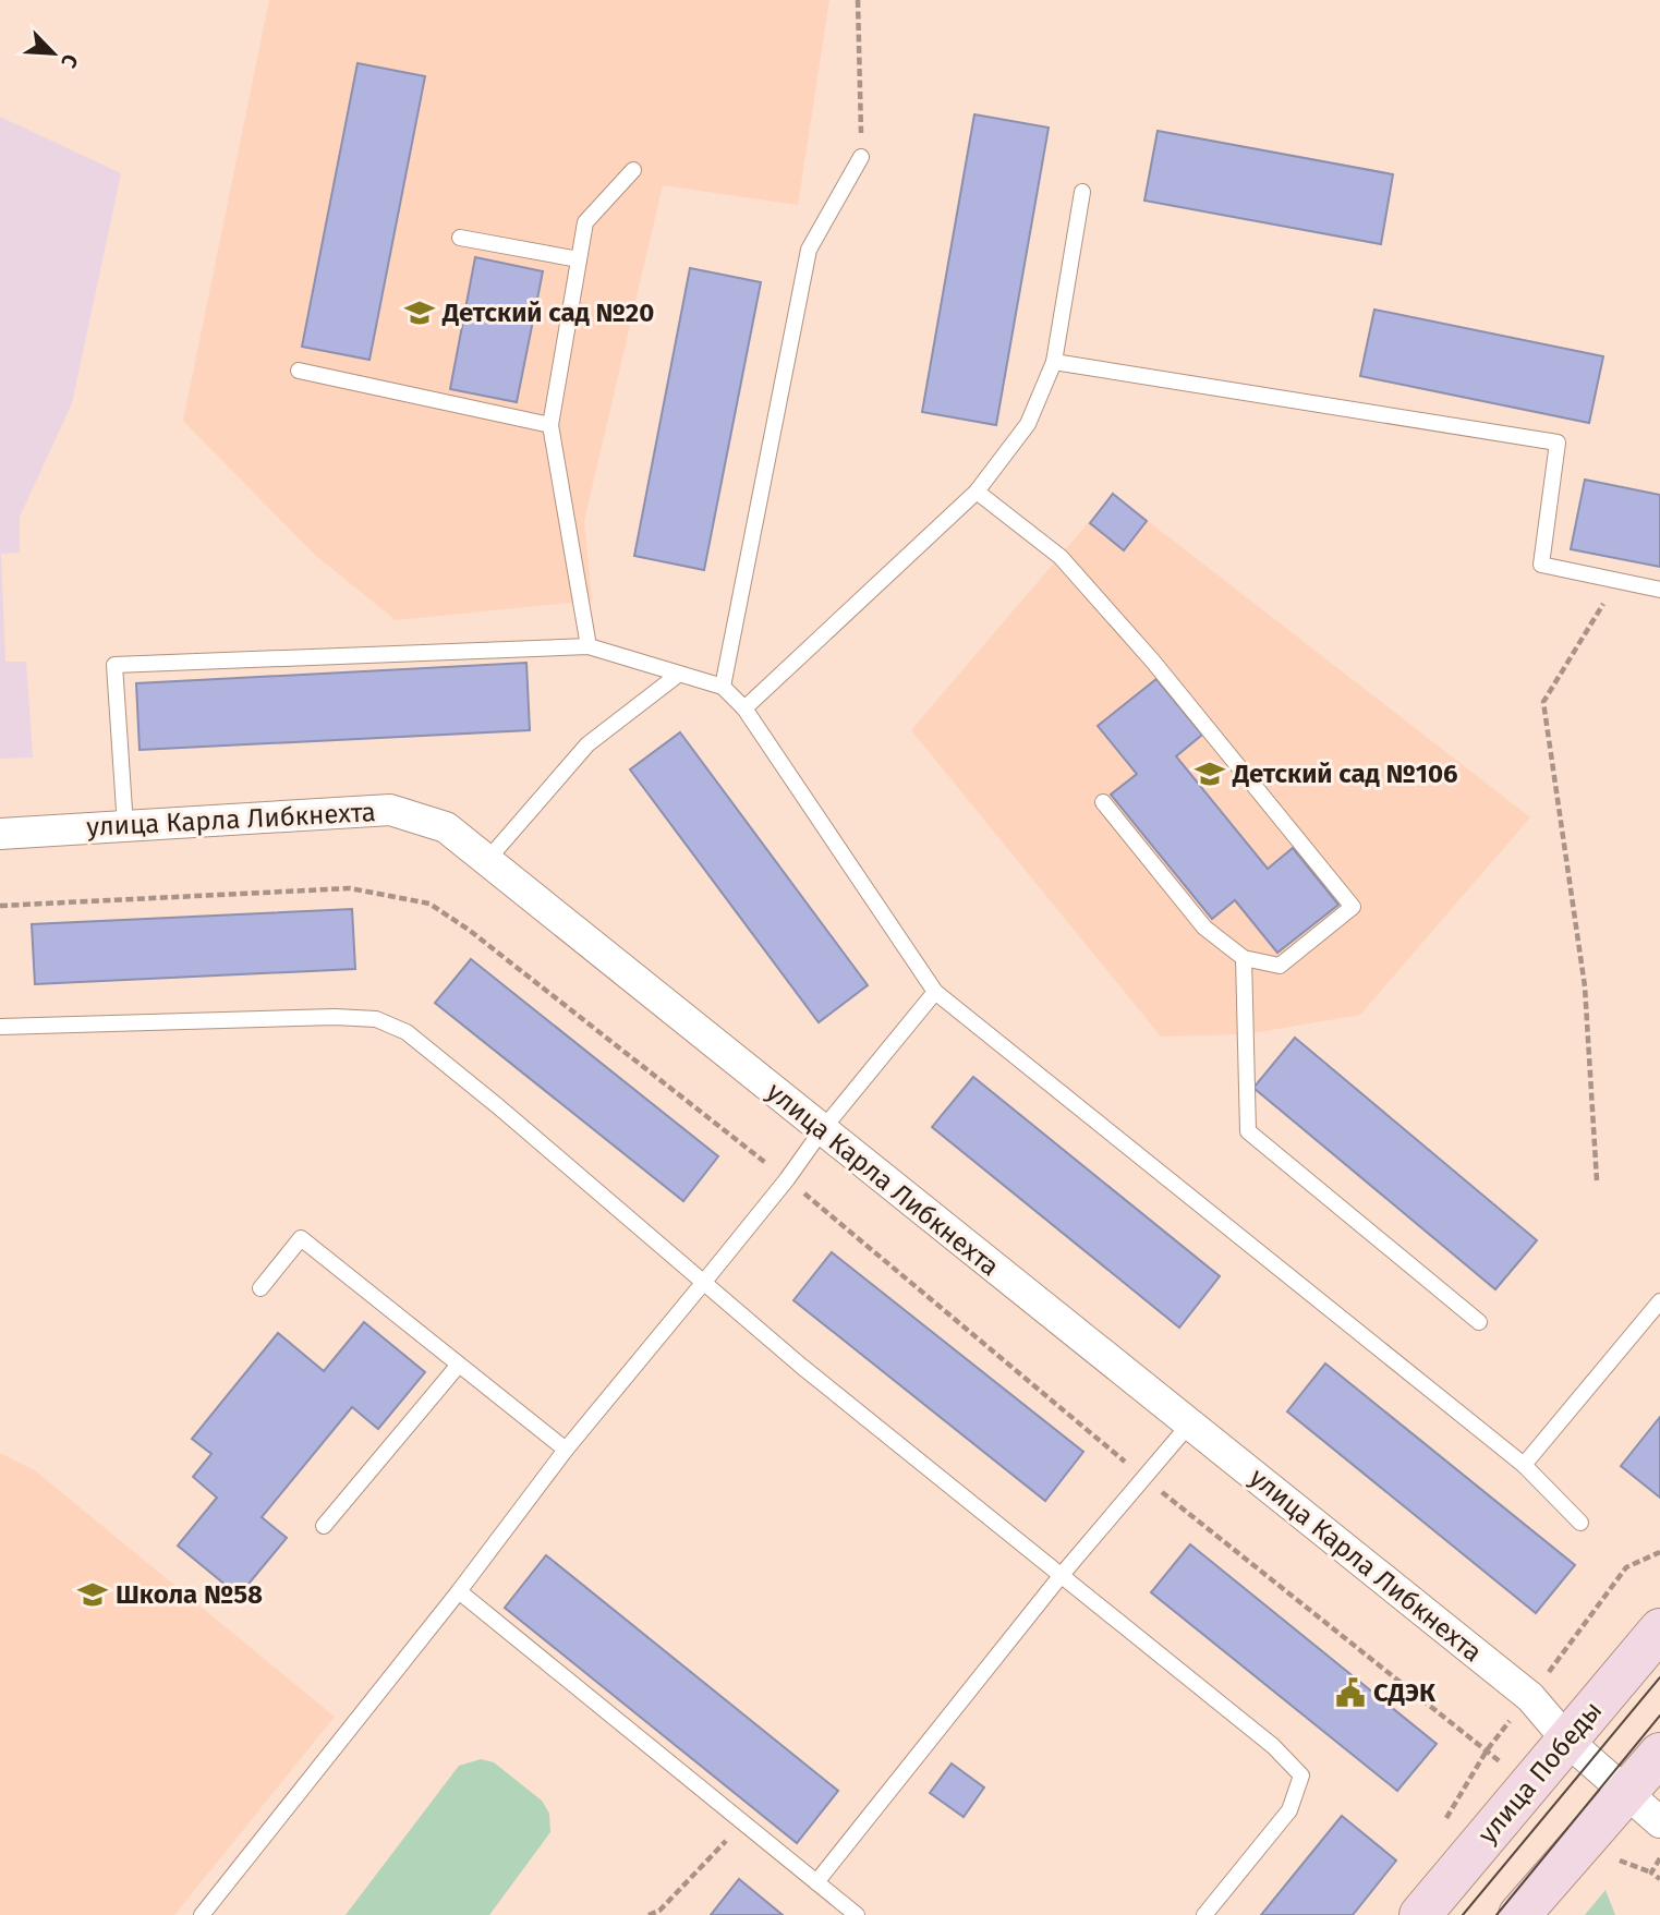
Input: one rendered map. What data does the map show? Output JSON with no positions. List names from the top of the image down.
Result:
{
  "streets": {
    "main road": ["улица Победы"],
    "street": ["улица Карла Либкнехта"]
  },
  "crossings": [
    ["улица Карла Либкнехта", "улица Победы"]
  ],
  "places": {
    "school or university": ["Детский сад №20", "Детский сад №106", "Школа №58"],
    "public building": ["СДЭК"]
  },
  "north": "bottom right"
}
